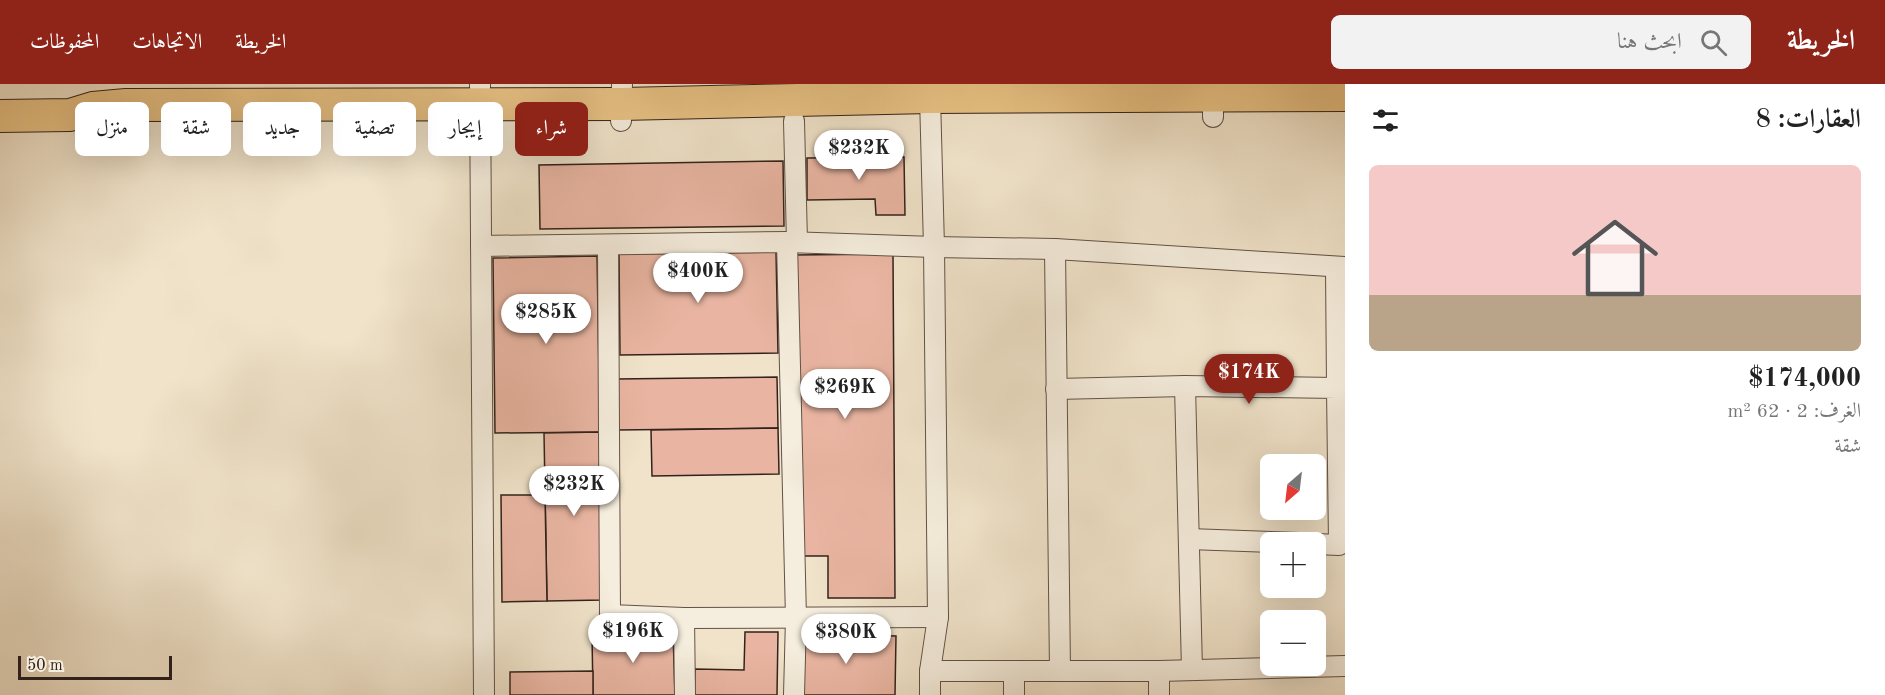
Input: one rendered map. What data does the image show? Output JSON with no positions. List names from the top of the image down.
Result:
{
  "scale_bar": "50 m",
  "north": "bottom left",
  "page": {
    "header": "الخريطة",
    "search": "ابحث هنا",
    "nav": ["الخريطة", "الاتجاهات", "المحفوظات"],
    "heading": "العقارات: 8",
    "chip": [
      "شراء",
      "إيجار",
      "تصفية",
      "جديد",
      "شقة",
      "منزل"
    ],
    "price": [
      "$232K",
      "$400K",
      "$285K",
      "$174K",
      "$269K",
      "$232K",
      "$196K",
      "$380K"
    ],
    "list": [
      {
        "name": "$174,000",
        "note": "الغرف: 2 · 62 m² · شقة"
      }
    ],
    "map_buttons": ["+", "−"],
    "scale": "50 m"
  }
}
